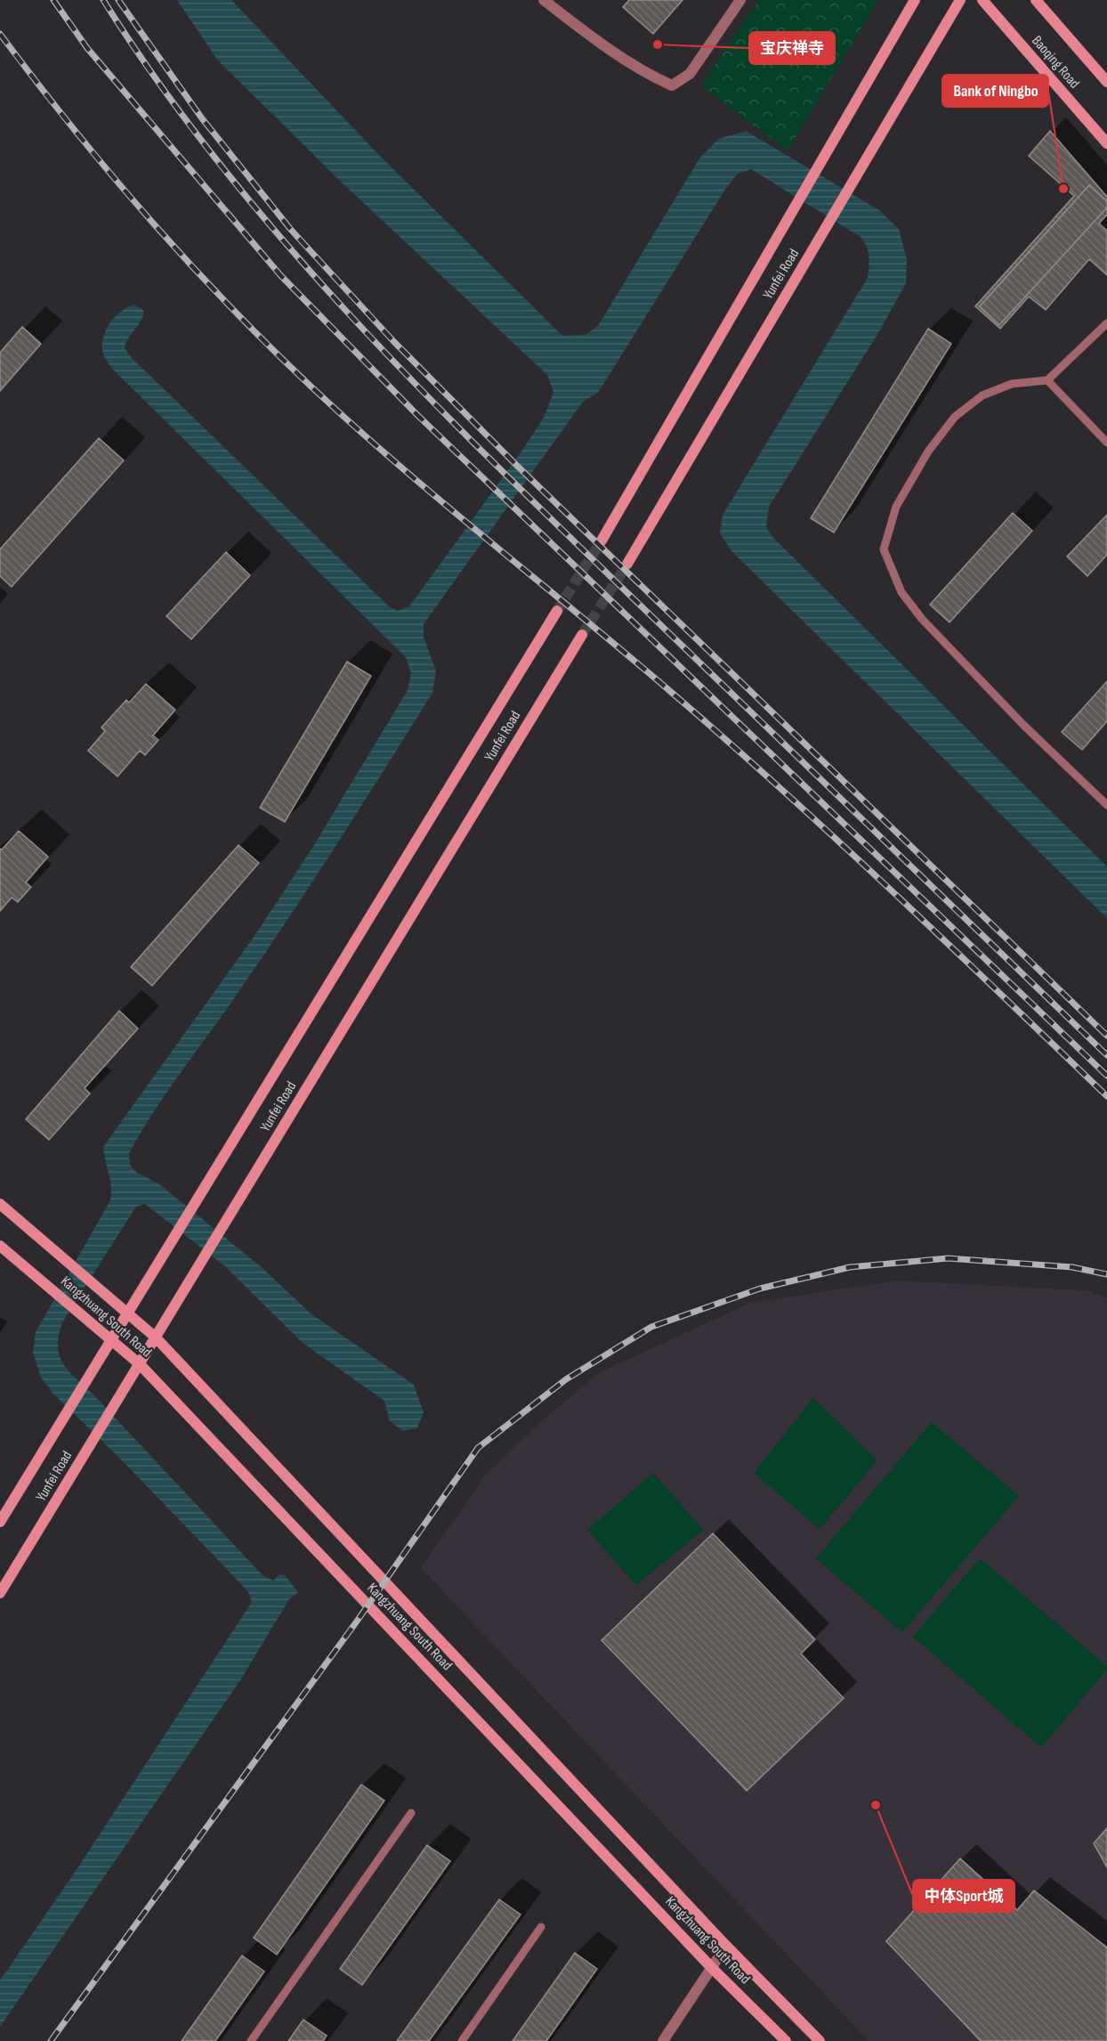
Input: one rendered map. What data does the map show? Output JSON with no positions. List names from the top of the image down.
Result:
{
  "streets": {
    "main road": ["Baoqing Road", "Yunfei Road", "Kangzhuang South Road"]
  },
  "crossings": [
    ["Yunfei Road", "Kangzhuang South Road"]
  ],
  "places": ["宝庆禅寺", "Bank of Ningbo", "中体Sport城"]
}
